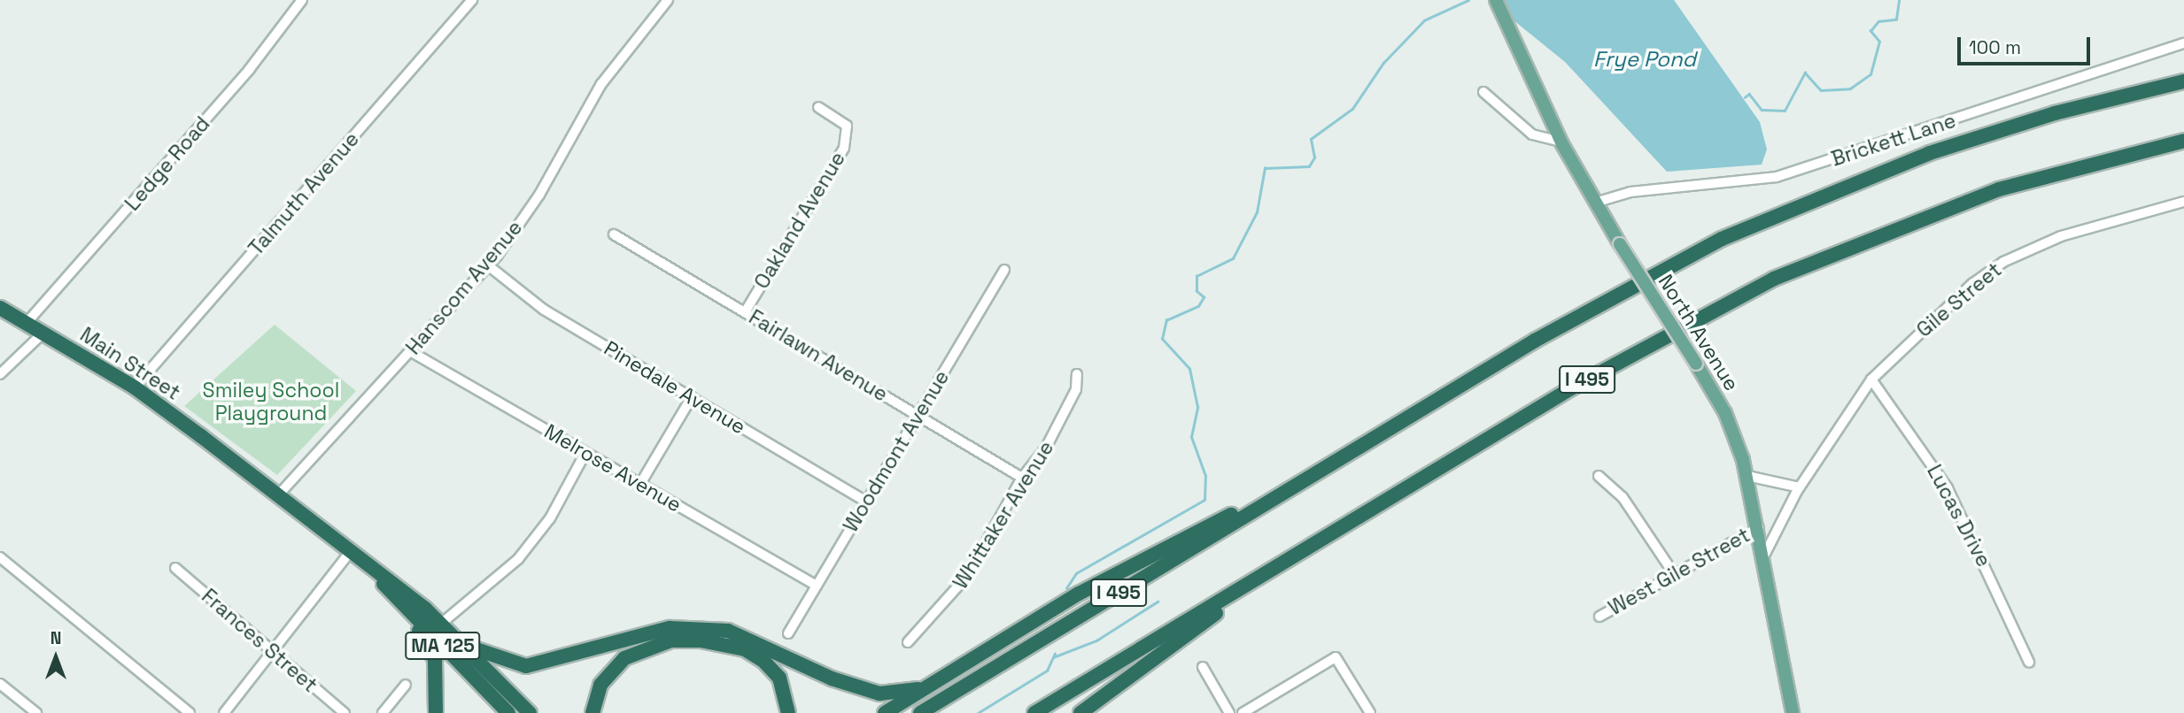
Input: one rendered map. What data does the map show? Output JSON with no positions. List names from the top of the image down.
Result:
{
  "streets": {
    "highway": ["Main Street", "I 495", "MA 125"],
    "main road": ["North Avenue"],
    "street": [
      "Brickett Lane",
      "Ledge Road",
      "Talmuth Avenue",
      "Oakland Avenue",
      "Hanscom Avenue",
      "Gile Street",
      "Fairlawn Avenue",
      "Pinedale Avenue",
      "Woodmont Avenue",
      "Melrose Avenue",
      "Whittaker Avenue",
      "Lucas Drive",
      "West Gile Street",
      "Frances Street"
    ]
  },
  "crossings": [
    ["Brickett Lane", "North Avenue"],
    ["Ledge Road", "Main Street"],
    ["Talmuth Avenue", "Main Street"],
    ["Oakland Avenue", "Fairlawn Avenue"],
    ["Hanscom Avenue", "Main Street"],
    ["Hanscom Avenue", "Pinedale Avenue"],
    ["Hanscom Avenue", "Melrose Avenue"],
    ["Gile Street", "North Avenue"],
    ["Gile Street", "Lucas Drive"],
    ["North Avenue", "West Gile Street"],
    ["Fairlawn Avenue", "Woodmont Avenue"],
    ["Fairlawn Avenue", "Whittaker Avenue"],
    ["Pinedale Avenue", "Woodmont Avenue"],
    ["Woodmont Avenue", "Melrose Avenue"]
  ],
  "water": ["Frye Pond"],
  "parks": ["Smiley School Playground"],
  "scale_bar": "100 m",
  "north": "top"
}
